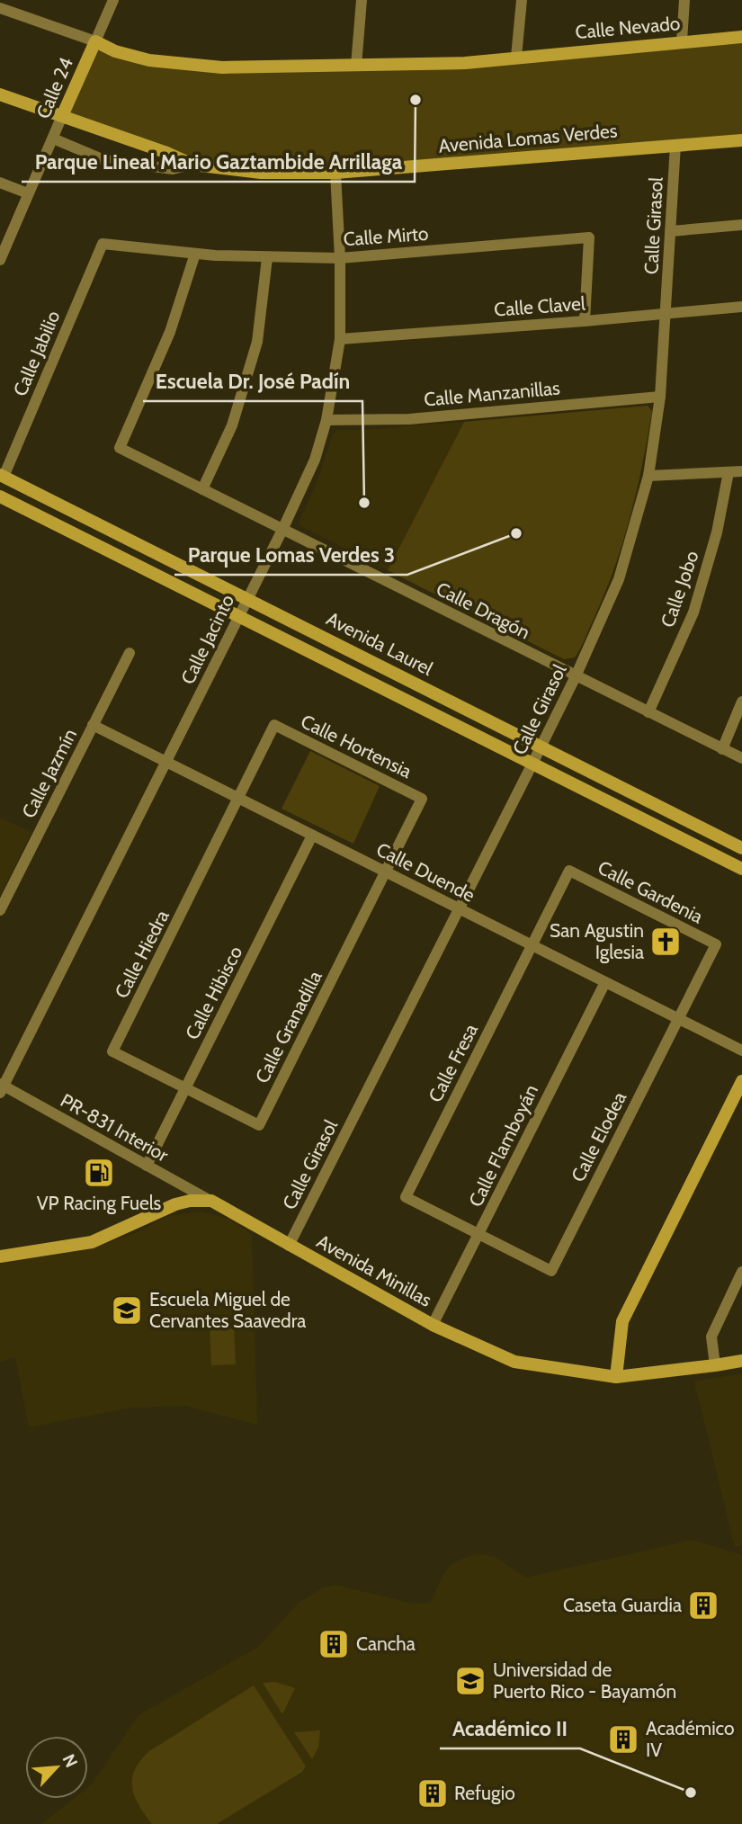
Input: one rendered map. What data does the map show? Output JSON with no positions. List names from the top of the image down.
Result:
{
  "streets": {
    "street": [
      "Calle Nevado",
      "Calle 24",
      "Avenida Lomas Verdes",
      "Calle Girasol",
      "Calle Mirto",
      "Calle Clavel",
      "Calle Jabilio",
      "Calle Manzanillas",
      "Calle Jobo",
      "Calle Dragón",
      "Calle Jacinto",
      "Avenida Laurel",
      "Calle Hortensia",
      "Calle Jazmín",
      "Calle Duende",
      "Calle Gardenia",
      "Calle Hiedra",
      "Calle Hibisco",
      "Calle Granadilla",
      "Calle Fresa",
      "PR-831 Interior",
      "Calle Elodea",
      "Calle Flamboyán",
      "Avenida Minillas"
    ]
  },
  "crossings": [
    ["Calle Nevado", "Calle 24"],
    ["Calle 24", "Avenida Lomas Verdes"],
    ["Avenida Lomas Verdes", "Calle Girasol"],
    ["Avenida Lomas Verdes", "Calle Jacinto"],
    ["Calle Girasol", "Calle Clavel"],
    ["Calle Girasol", "Calle Manzanillas"],
    ["Calle Girasol", "Calle Dragón"],
    ["Calle Girasol", "Avenida Laurel"],
    ["Calle Girasol", "Calle Duende"],
    ["Calle Girasol", "Avenida Minillas"],
    ["Calle Mirto", "Calle Clavel"],
    ["Calle Mirto", "Calle Jabilio"],
    ["Calle Mirto", "Calle Dragón"],
    ["Calle Mirto", "Calle Jacinto"],
    ["Calle Clavel", "Calle Jacinto"],
    ["Calle Jabilio", "Avenida Laurel"],
    ["Calle Manzanillas", "Calle Jacinto"],
    ["Calle Jobo", "Calle Dragón"],
    ["Calle Dragón", "Calle Jacinto"],
    ["Calle Jacinto", "Avenida Laurel"],
    ["Calle Jacinto", "Calle Duende"],
    ["Calle Jacinto", "PR-831 Interior"],
    ["Calle Hortensia", "Calle Duende"],
    ["Calle Hortensia", "Calle Hiedra"],
    ["Calle Hortensia", "Calle Granadilla"],
    ["Calle Jazmín", "Calle Duende"],
    ["Calle Duende", "Calle Gardenia"],
    ["Calle Duende", "Calle Hiedra"],
    ["Calle Duende", "Calle Hibisco"],
    ["Calle Duende", "Calle Granadilla"],
    ["Calle Duende", "Calle Fresa"],
    ["Calle Duende", "Calle Elodea"],
    ["Calle Duende", "Calle Flamboyán"],
    ["Calle Gardenia", "Calle Fresa"],
    ["Calle Gardenia", "Calle Elodea"],
    ["Calle Hiedra", "Calle Hibisco"],
    ["Calle Hiedra", "Calle Granadilla"],
    ["Calle Hibisco", "Calle Granadilla"],
    ["Calle Hibisco", "PR-831 Interior"],
    ["Calle Fresa", "Calle Elodea"],
    ["Calle Fresa", "Calle Flamboyán"],
    ["PR-831 Interior", "Avenida Minillas"],
    ["Calle Elodea", "Calle Flamboyán"],
    ["Calle Flamboyán", "Avenida Minillas"]
  ],
  "places": {
    "other": [
      "Parque Lineal Mario Gaztambide Arrillaga",
      "Escuela Dr. José Padín",
      "Parque Lomas Verdes 3",
      "Académico II"
    ],
    "church": ["San Agustin Iglesia"],
    "fuel station": ["VP Racing Fuels"],
    "school or university": ["Escuela Miguel de Cervantes Saavedra", "Universidad de Puerto Rico - Bayamón"],
    "building": [
      "Caseta Guardia",
      "Cancha",
      "Académico IV",
      "Refugio"
    ]
  },
  "north": "top right"
}
